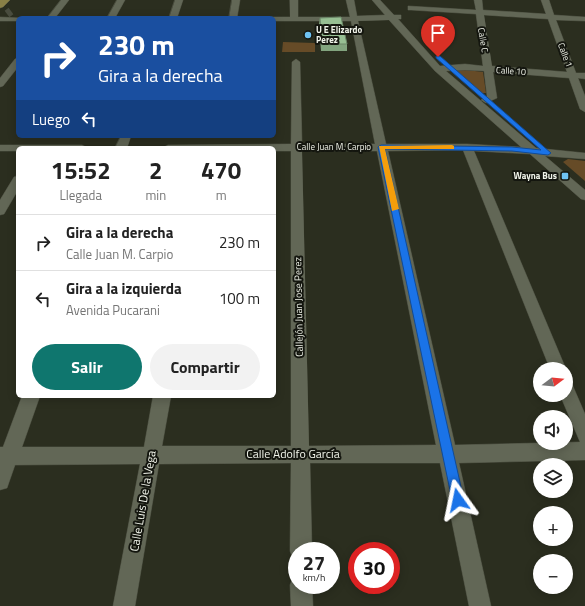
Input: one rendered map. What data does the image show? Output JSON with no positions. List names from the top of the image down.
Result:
{
  "streets": {
    "street": [
      "Calle C",
      "Calle 1",
      "Calle 10",
      "Calle Juan M. Carpio",
      "Callejón Juan Jose Perez",
      "Calle Adolfo García",
      "Calle Luis De la Vega"
    ]
  },
  "crossings": [
    ["Calle C", "Calle 10"],
    ["Calle 1", "Calle 10"],
    ["Calle Juan M. Carpio", "Callejón Juan Jose Perez"],
    ["Callejón Juan Jose Perez", "Calle Adolfo García"],
    ["Calle Adolfo García", "Calle Luis De la Vega"]
  ],
  "places": {
    "other": ["U E Elizardo Perez"],
    "transit": ["Wayna Bus"]
  },
  "north": "right",
  "page": {
    "turn": ["230 m", "Gira a la derecha"],
    "then": "Luego",
    "eta": [
      "15:52",
      "Llegada",
      "2",
      "min",
      "470",
      "m"
    ],
    "list": [
      {
        "name": "Gira a la derecha",
        "note": "Calle Juan M. Carpio",
        "value": "230 m"
      },
      {
        "name": "Gira a la izquierda",
        "note": "Avenida Pucarani",
        "value": "100 m"
      }
    ],
    "buttons": ["Salir", "Compartir"],
    "map_buttons": ["+", "−"],
    "speed": "27 km/h",
    "limit": "30"
  }
}
